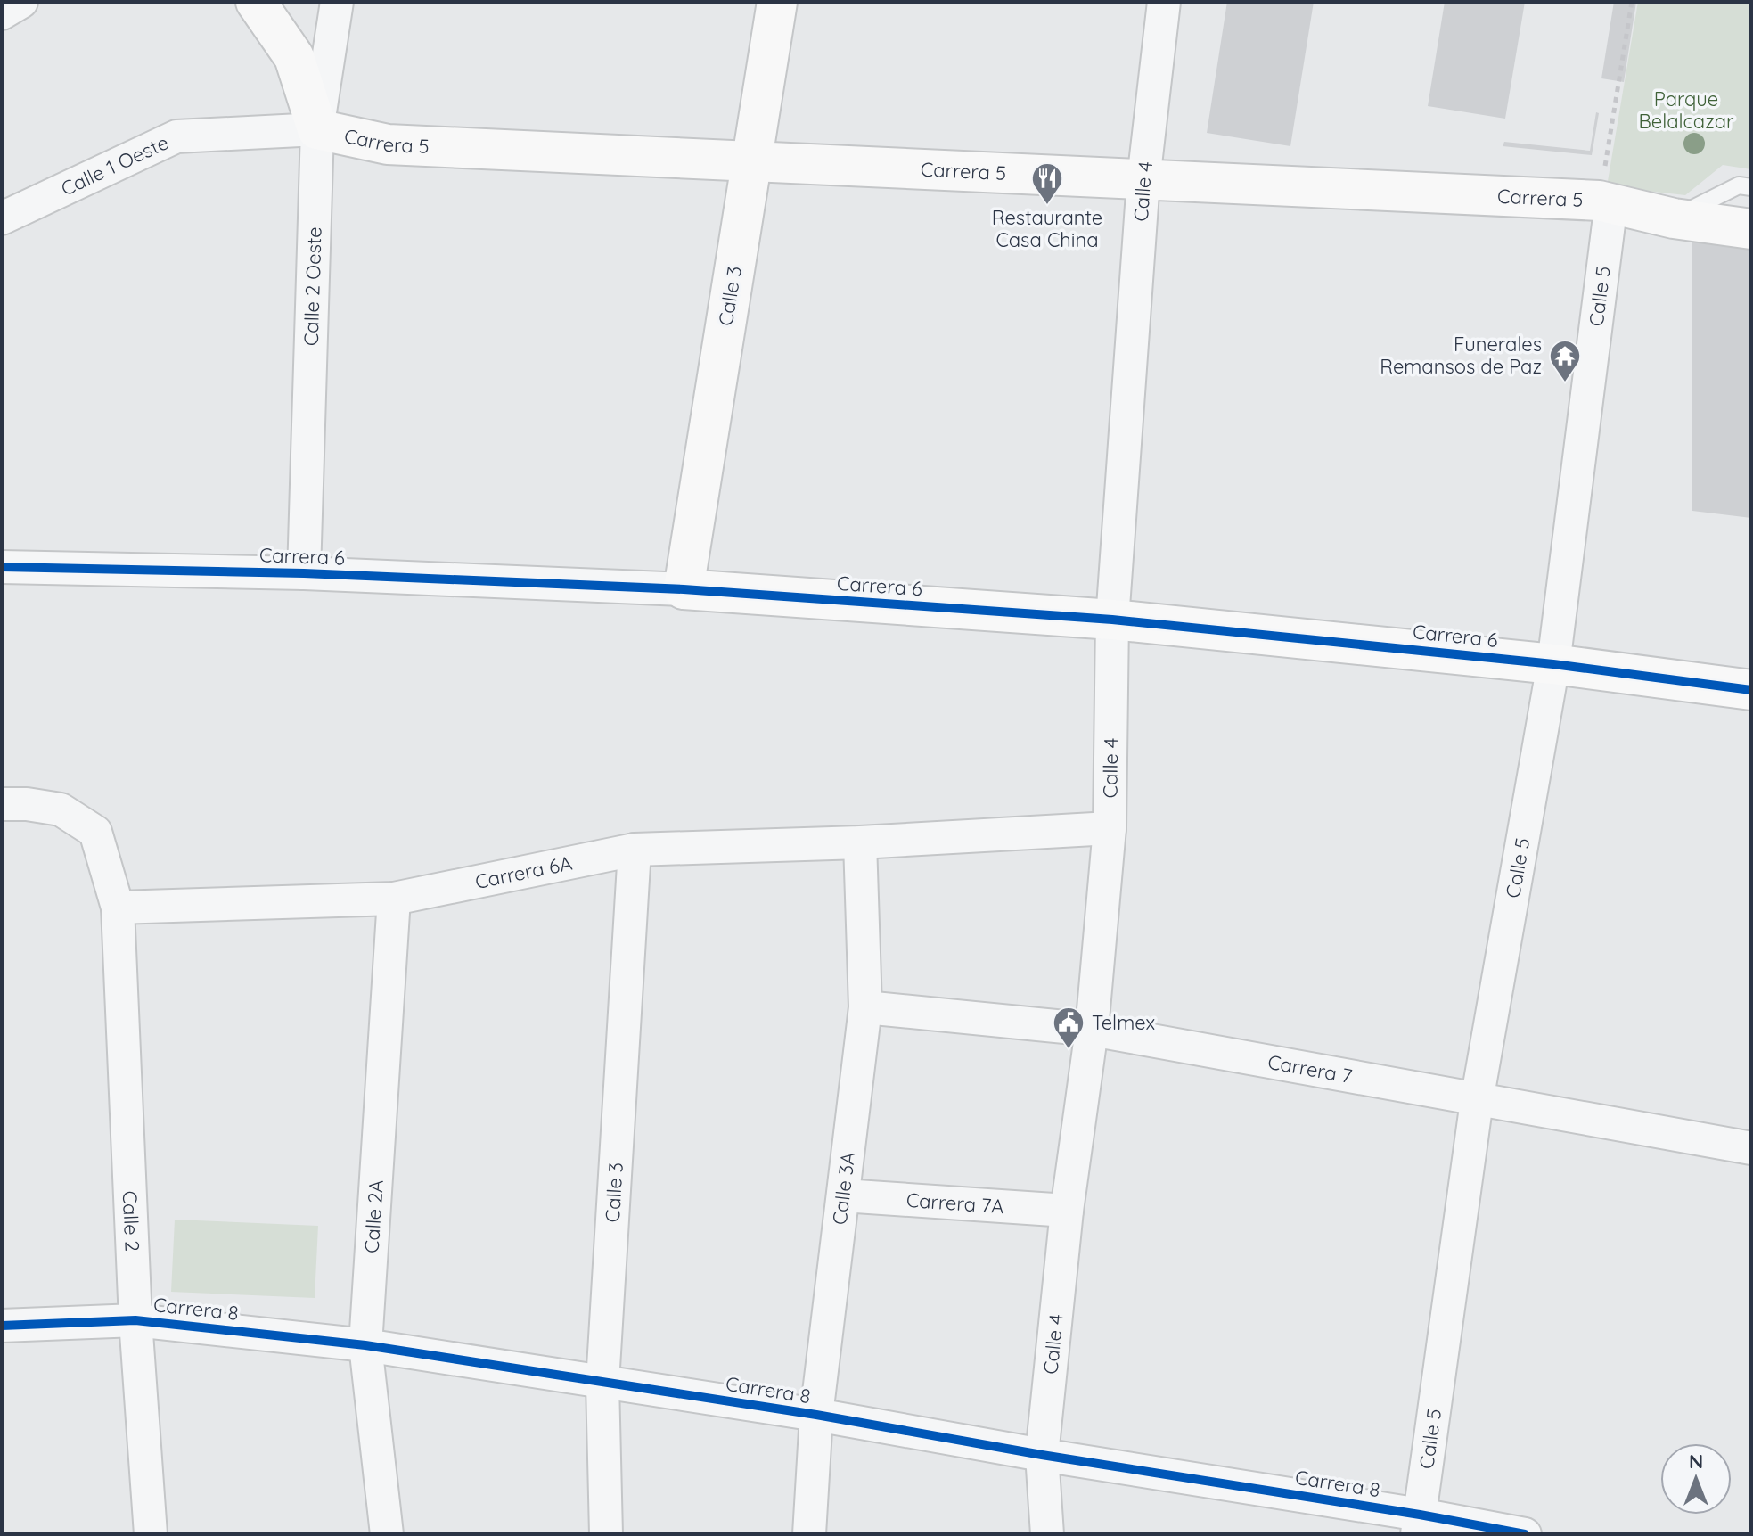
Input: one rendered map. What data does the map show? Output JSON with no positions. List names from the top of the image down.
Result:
{
  "streets": {
    "street": [
      "Carrera 5",
      "Calle 1 Oeste",
      "Calle 4",
      "Calle 2 Oeste",
      "Calle 3",
      "Calle 5",
      "Carrera 6",
      "Carrera 6A",
      "Carrera 7",
      "Calle 3A",
      "Carrera 7A",
      "Calle 2A",
      "Calle 2",
      "Carrera 8"
    ]
  },
  "crossings": [
    ["Carrera 5", "Calle 1 Oeste"],
    ["Carrera 5", "Calle 4"],
    ["Carrera 5", "Calle 2 Oeste"],
    ["Carrera 5", "Calle 3"],
    ["Carrera 5", "Calle 5"],
    ["Calle 1 Oeste", "Calle 2 Oeste"],
    ["Calle 4", "Carrera 6"],
    ["Calle 4", "Carrera 6A"],
    ["Calle 4", "Carrera 7"],
    ["Calle 4", "Carrera 7A"],
    ["Calle 4", "Carrera 8"],
    ["Calle 2 Oeste", "Carrera 6"],
    ["Calle 3", "Carrera 6"],
    ["Calle 3", "Carrera 6A"],
    ["Calle 3", "Carrera 8"],
    ["Calle 5", "Carrera 6"],
    ["Calle 5", "Carrera 7"],
    ["Calle 5", "Carrera 8"],
    ["Carrera 6A", "Calle 3A"],
    ["Carrera 6A", "Calle 2A"],
    ["Carrera 6A", "Calle 2"],
    ["Carrera 7", "Calle 3A"],
    ["Calle 3A", "Carrera 7A"],
    ["Calle 3A", "Carrera 8"],
    ["Calle 2A", "Carrera 8"],
    ["Calle 2", "Carrera 8"]
  ],
  "parks": ["Parque Belalcazar"],
  "places": {
    "restaurant": ["Restaurante Casa China"],
    "temple": ["Funerales Remansos de Paz"],
    "public building": ["Telmex"]
  },
  "north": "top"
}
